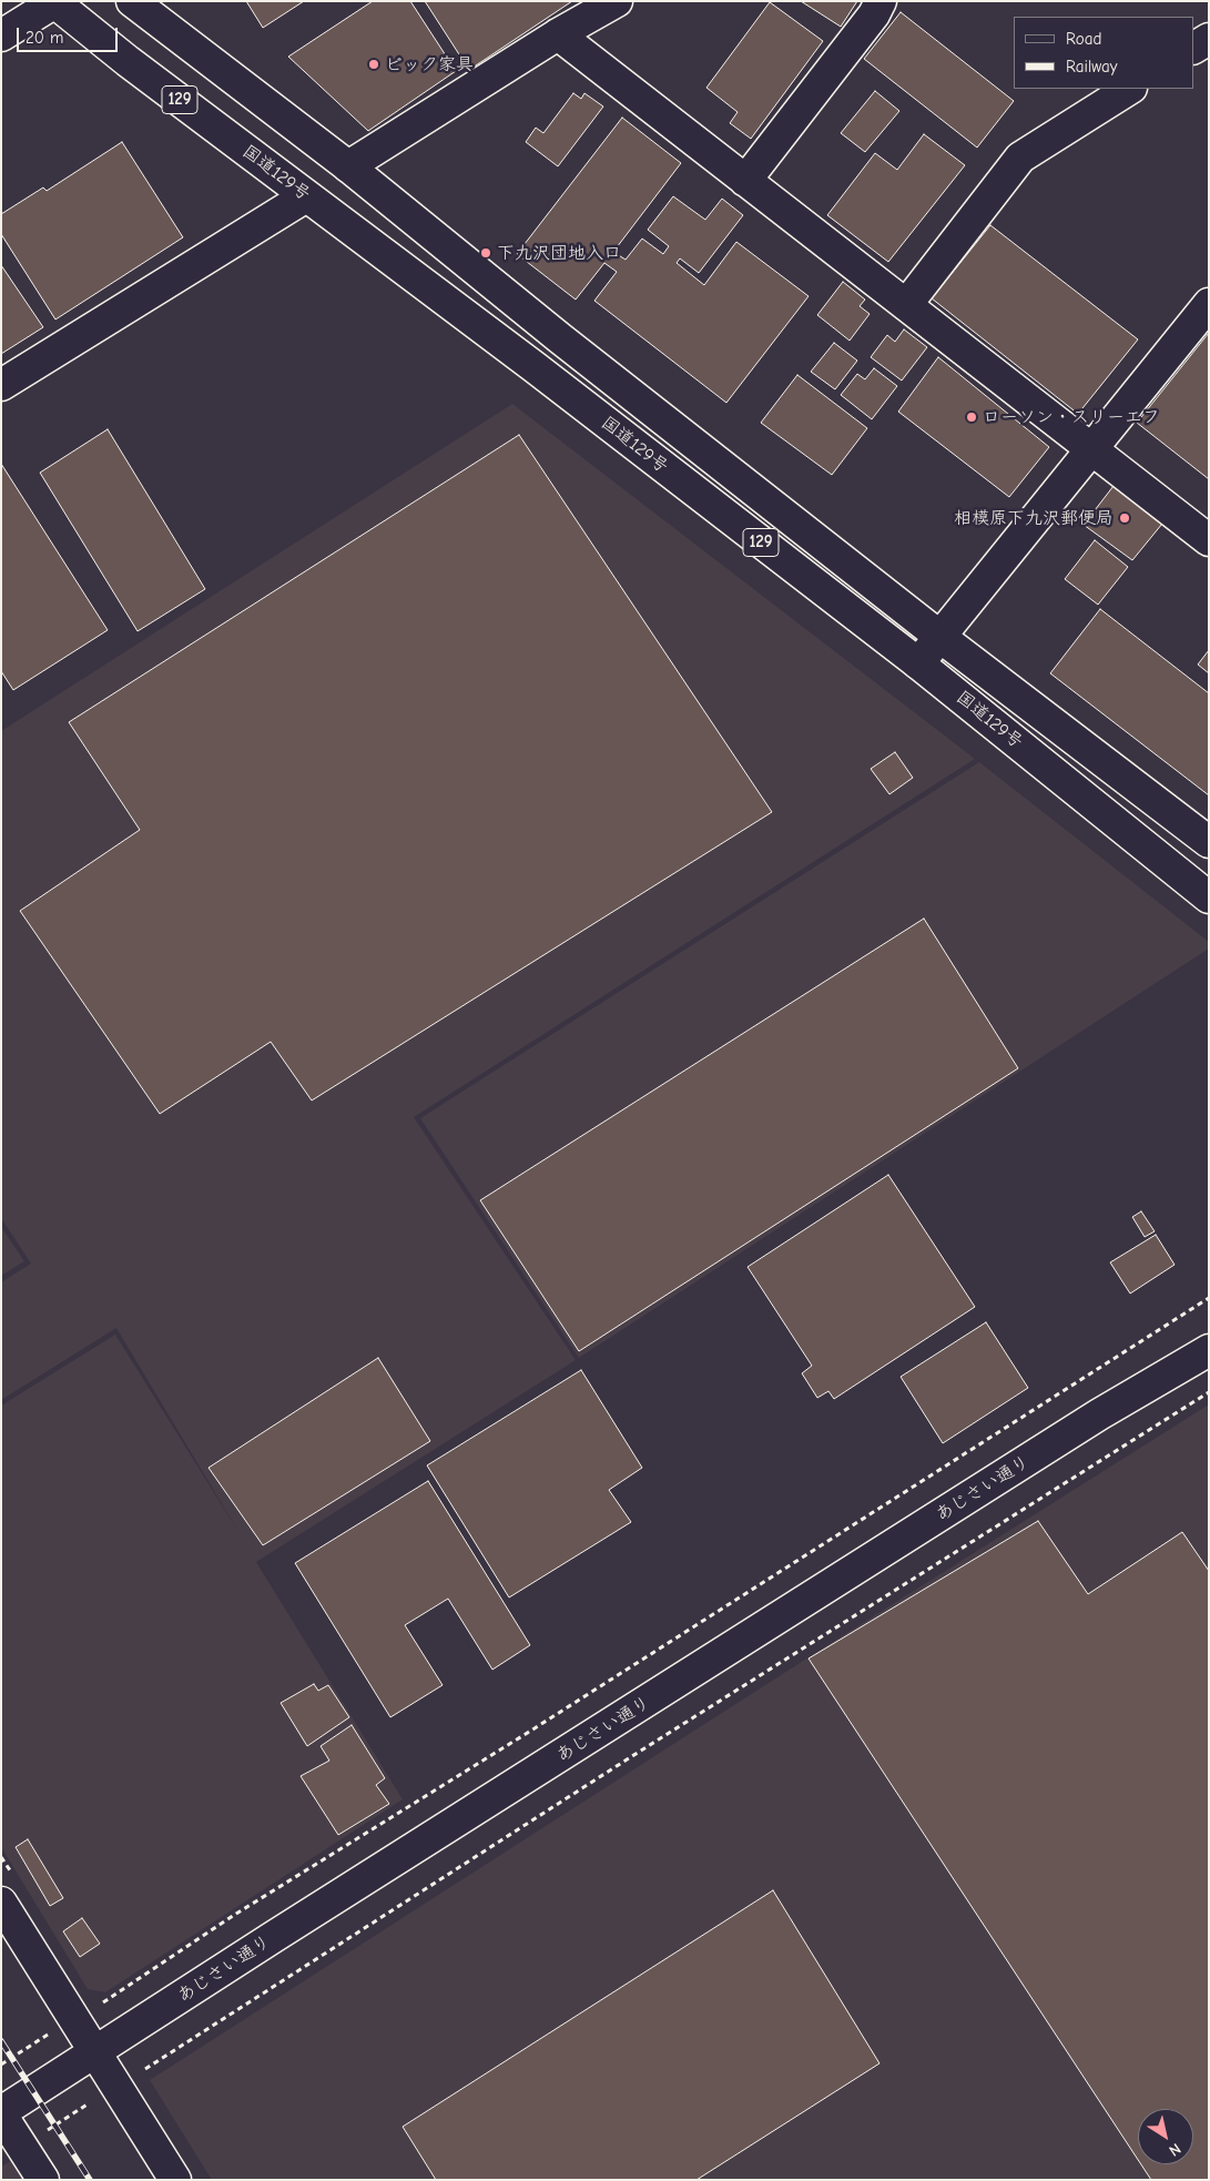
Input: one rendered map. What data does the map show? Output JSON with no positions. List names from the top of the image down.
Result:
{
  "streets": {
    "main road": ["129", "国道129号", "あじさい通り"]
  },
  "places": [
    "ビック家具",
    "下九沢団地入口",
    "ローソン・スリーエフ",
    "相模原下九沢郵便局"
  ],
  "legend": ["Road", "Railway"],
  "scale_bar": "20 m",
  "north": "bottom right"
}
